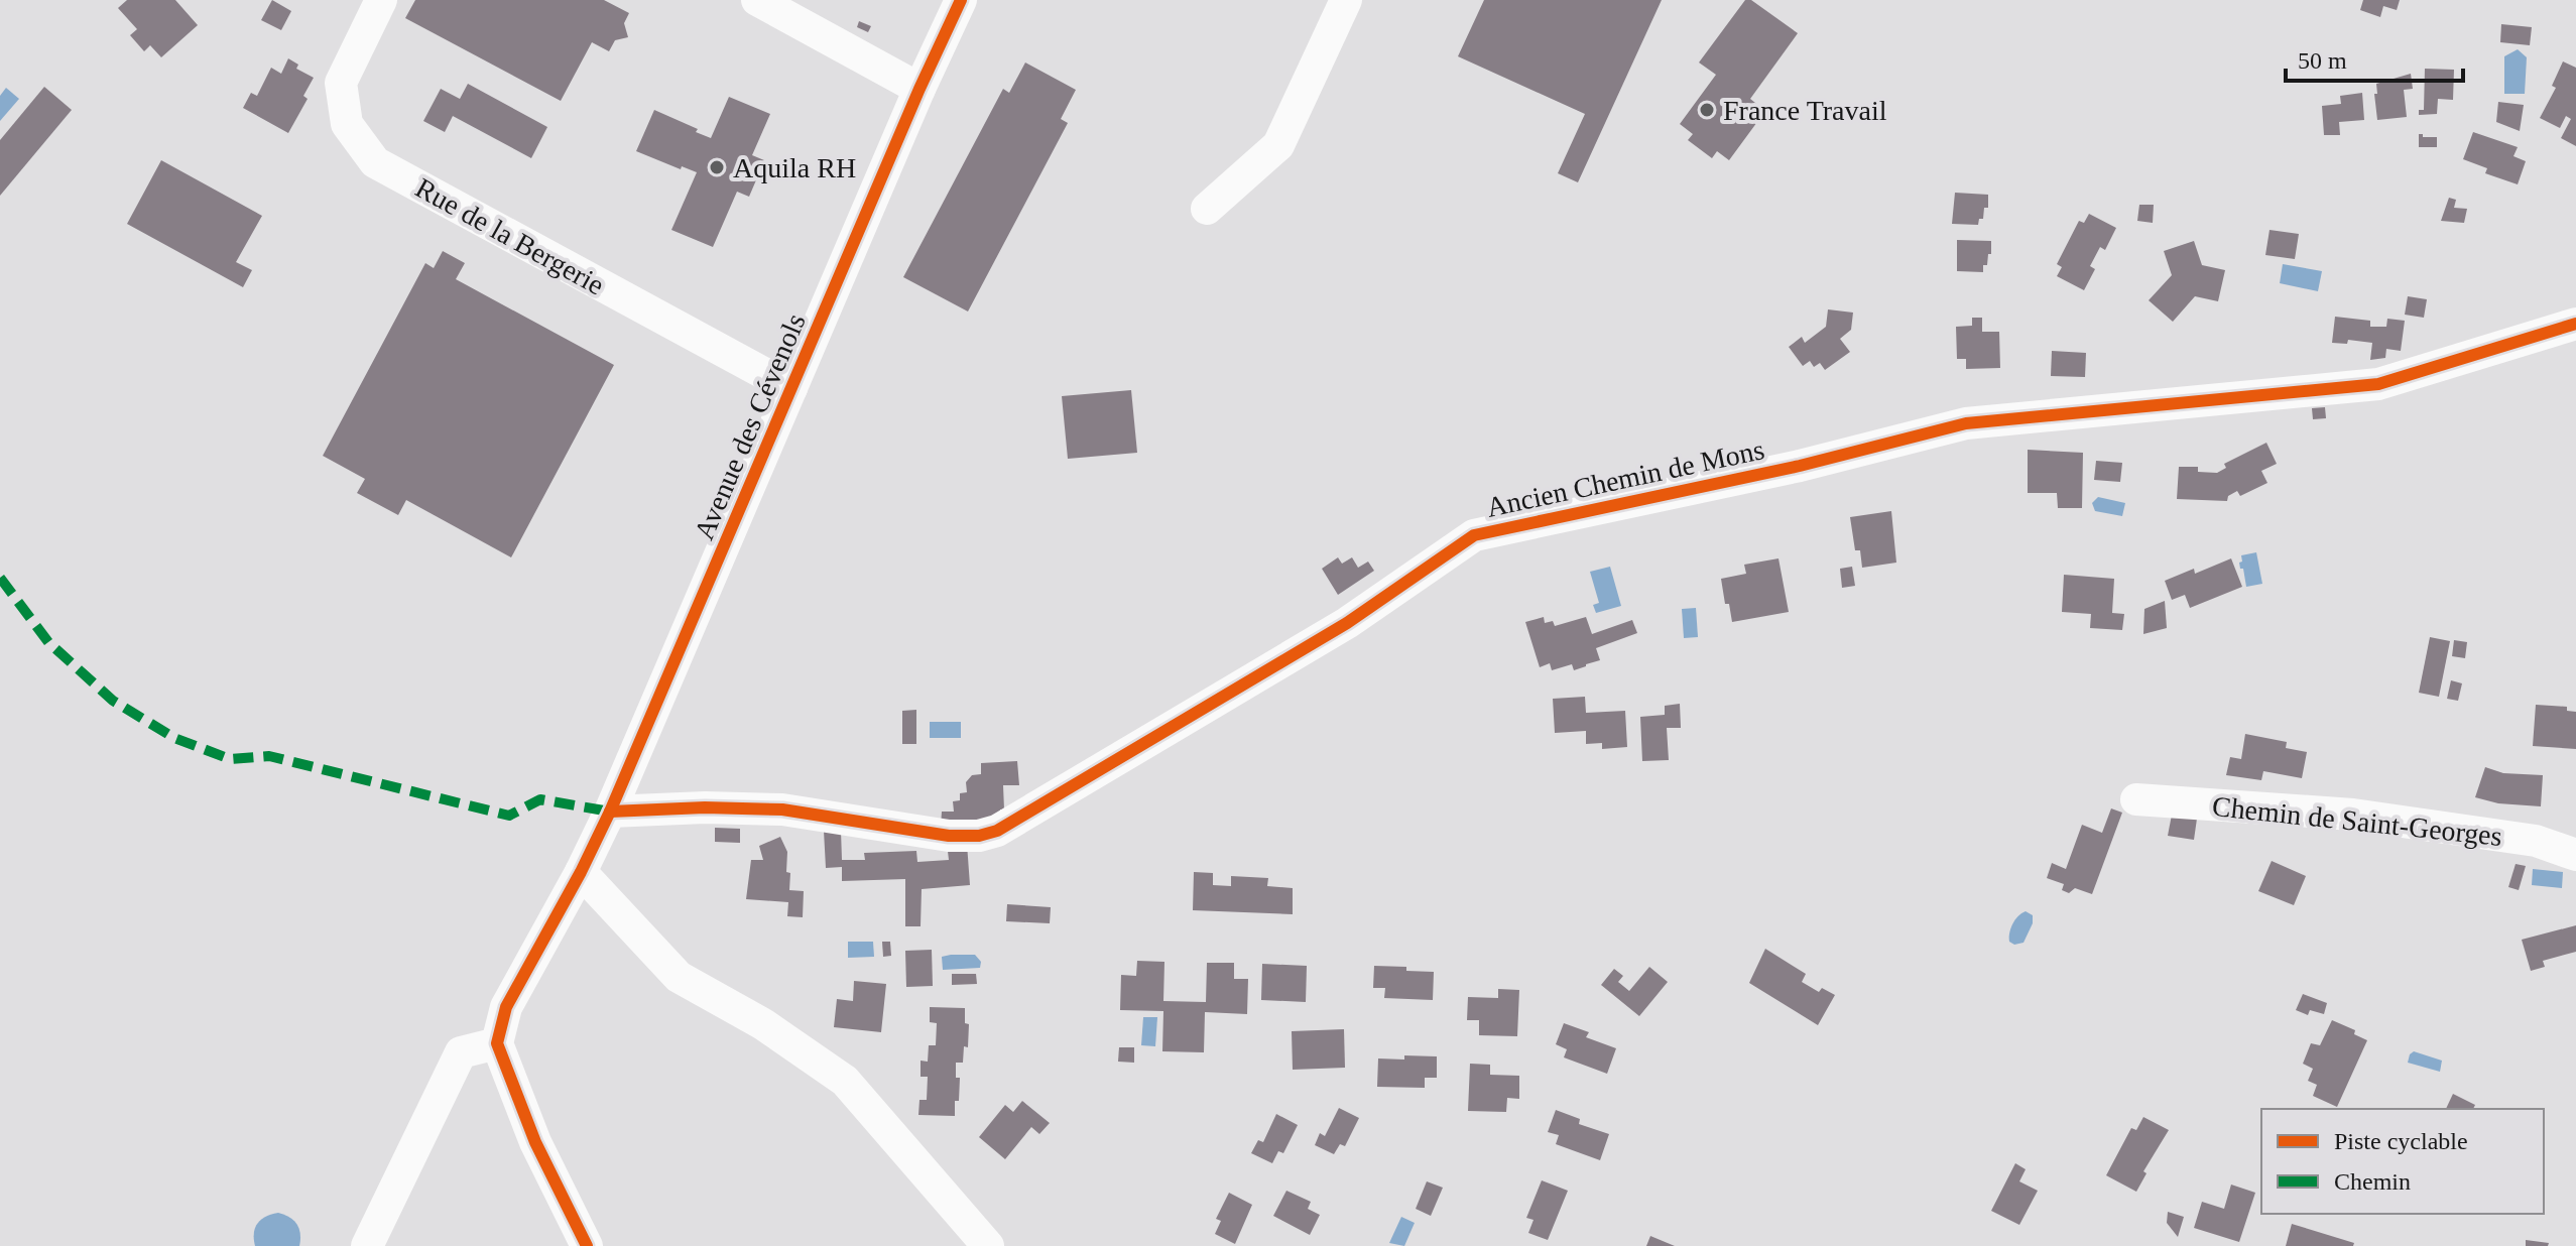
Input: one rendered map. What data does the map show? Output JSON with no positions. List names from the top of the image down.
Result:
{
  "streets": {
    "street": [
      "Rue de la Bergerie",
      "Avenue des Cévenols",
      "Ancien Chemin de Mons",
      "Chemin de Saint-Georges"
    ]
  },
  "crossings": [
    ["Rue de la Bergerie", "Avenue des Cévenols"],
    ["Avenue des Cévenols", "Ancien Chemin de Mons"]
  ],
  "places": ["France Travail", "Aquila RH"],
  "legend": ["Piste cyclable", "Chemin"],
  "scale_bar": "50 m"
}
